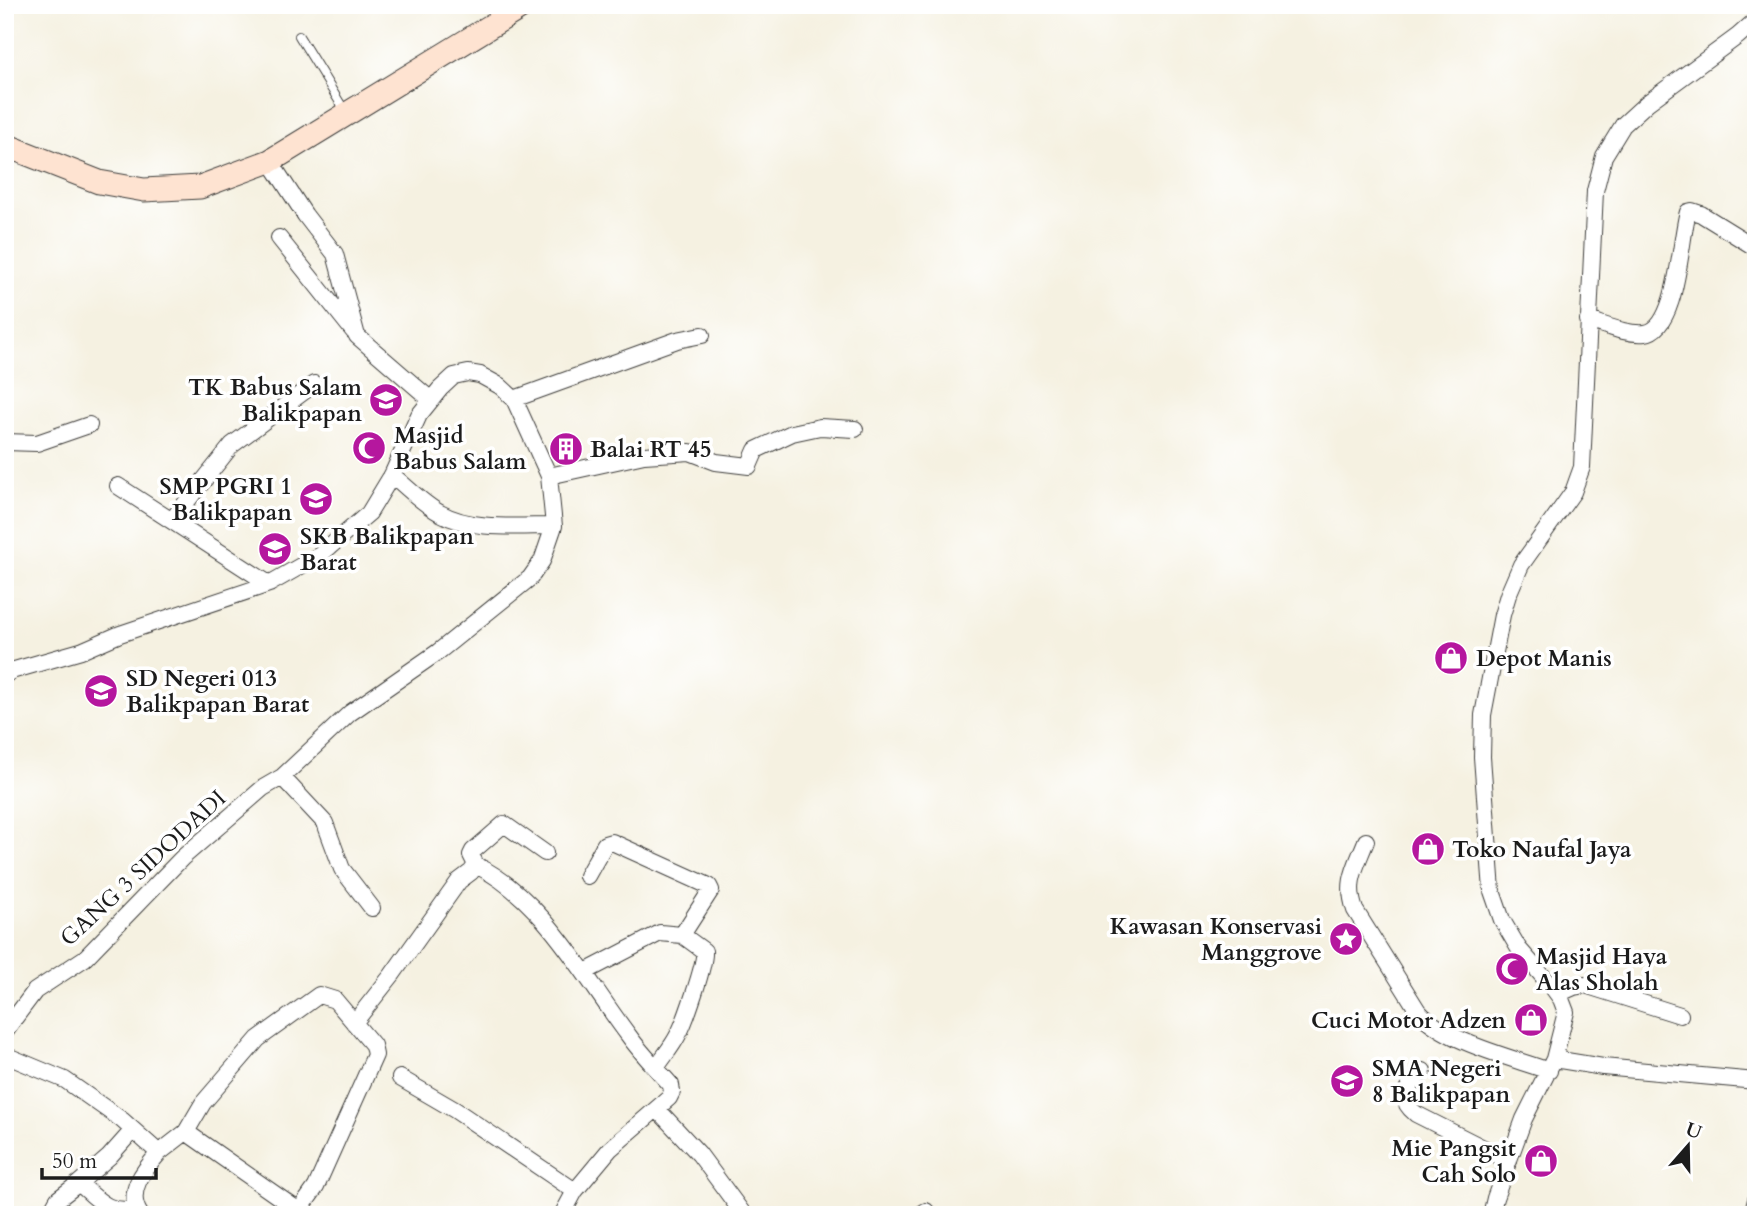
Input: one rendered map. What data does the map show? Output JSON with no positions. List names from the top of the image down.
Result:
{
  "streets": {
    "street": ["GANG 3 SIDODADI"]
  },
  "places": {
    "school or university": [
      "TK Babus Salam Balikpapan",
      "SMP PGRI 1 Balikpapan",
      "SKB Balikpapan Barat",
      "SD Negeri 013 Balikpapan Barat",
      "SMA Negeri 8 Balikpapan"
    ],
    "mosque": ["Masjid Babus Salam", "Masjid Haya Alas Sholah"],
    "building": ["Balai RT 45"],
    "shop": [
      "Depot Manis",
      "Toko Naufal Jaya",
      "Cuci Motor Adzen",
      "Mie Pangsit Cah Solo"
    ],
    "place": ["Kawasan Konservasi Manggrove"]
  },
  "scale_bar": "50 m",
  "north": "top"
}
